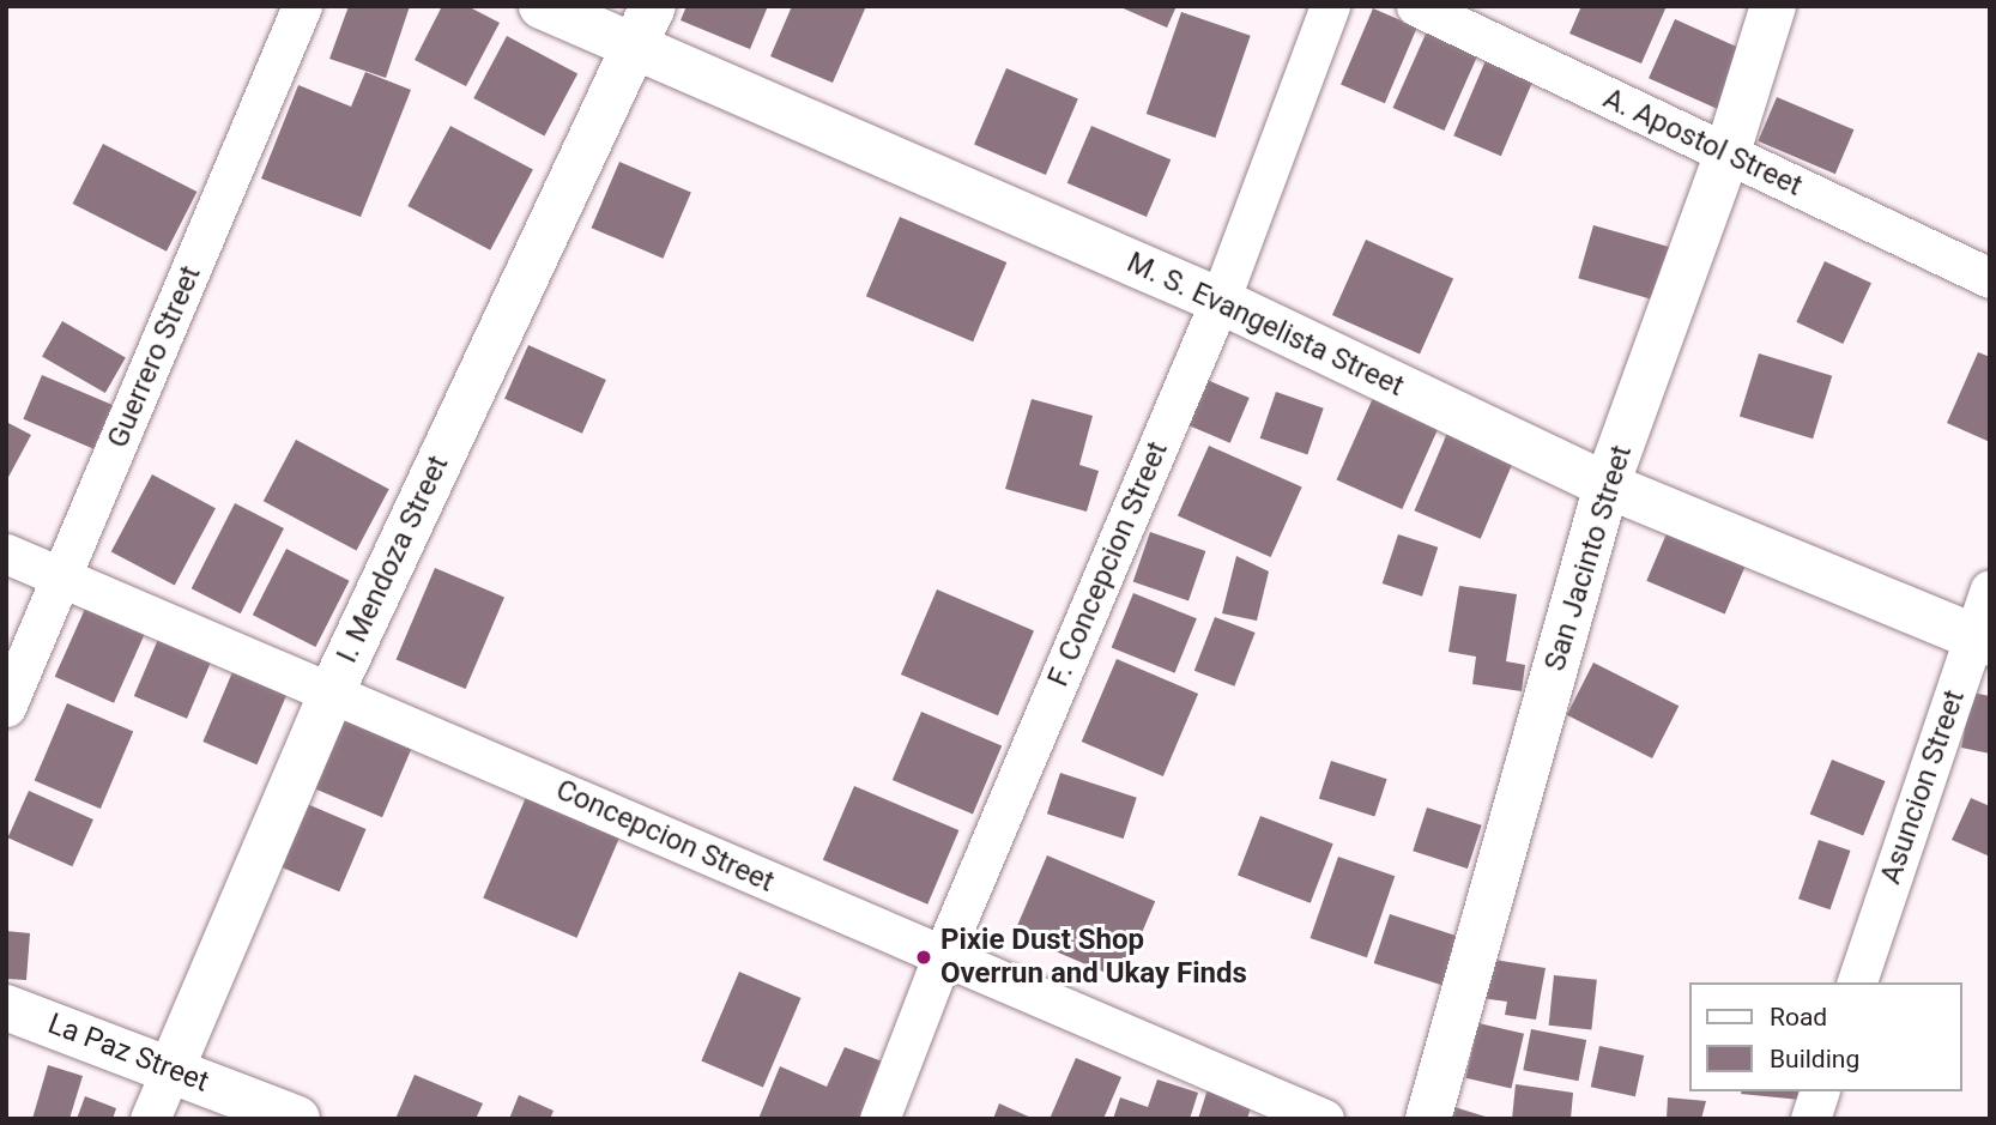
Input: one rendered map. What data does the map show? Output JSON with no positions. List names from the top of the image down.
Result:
{
  "streets": {
    "street": [
      "A. Apostol Street",
      "M. S. Evangelista Street",
      "Guerrero Street",
      "San Jacinto Street",
      "I. Mendoza Street",
      "F. Concepcion Street",
      "Asuncion Street",
      "Concepcion Street",
      "La Paz Street"
    ]
  },
  "crossings": [
    ["A. Apostol Street", "San Jacinto Street"],
    ["M. S. Evangelista Street", "San Jacinto Street"],
    ["M. S. Evangelista Street", "I. Mendoza Street"],
    ["M. S. Evangelista Street", "F. Concepcion Street"],
    ["M. S. Evangelista Street", "Asuncion Street"],
    ["Guerrero Street", "Concepcion Street"],
    ["I. Mendoza Street", "Concepcion Street"],
    ["I. Mendoza Street", "La Paz Street"],
    ["F. Concepcion Street", "Concepcion Street"]
  ],
  "places": ["Pixie Dust Shop Overrun and Ukay Finds"],
  "legend": ["Road", "Building"]
}
